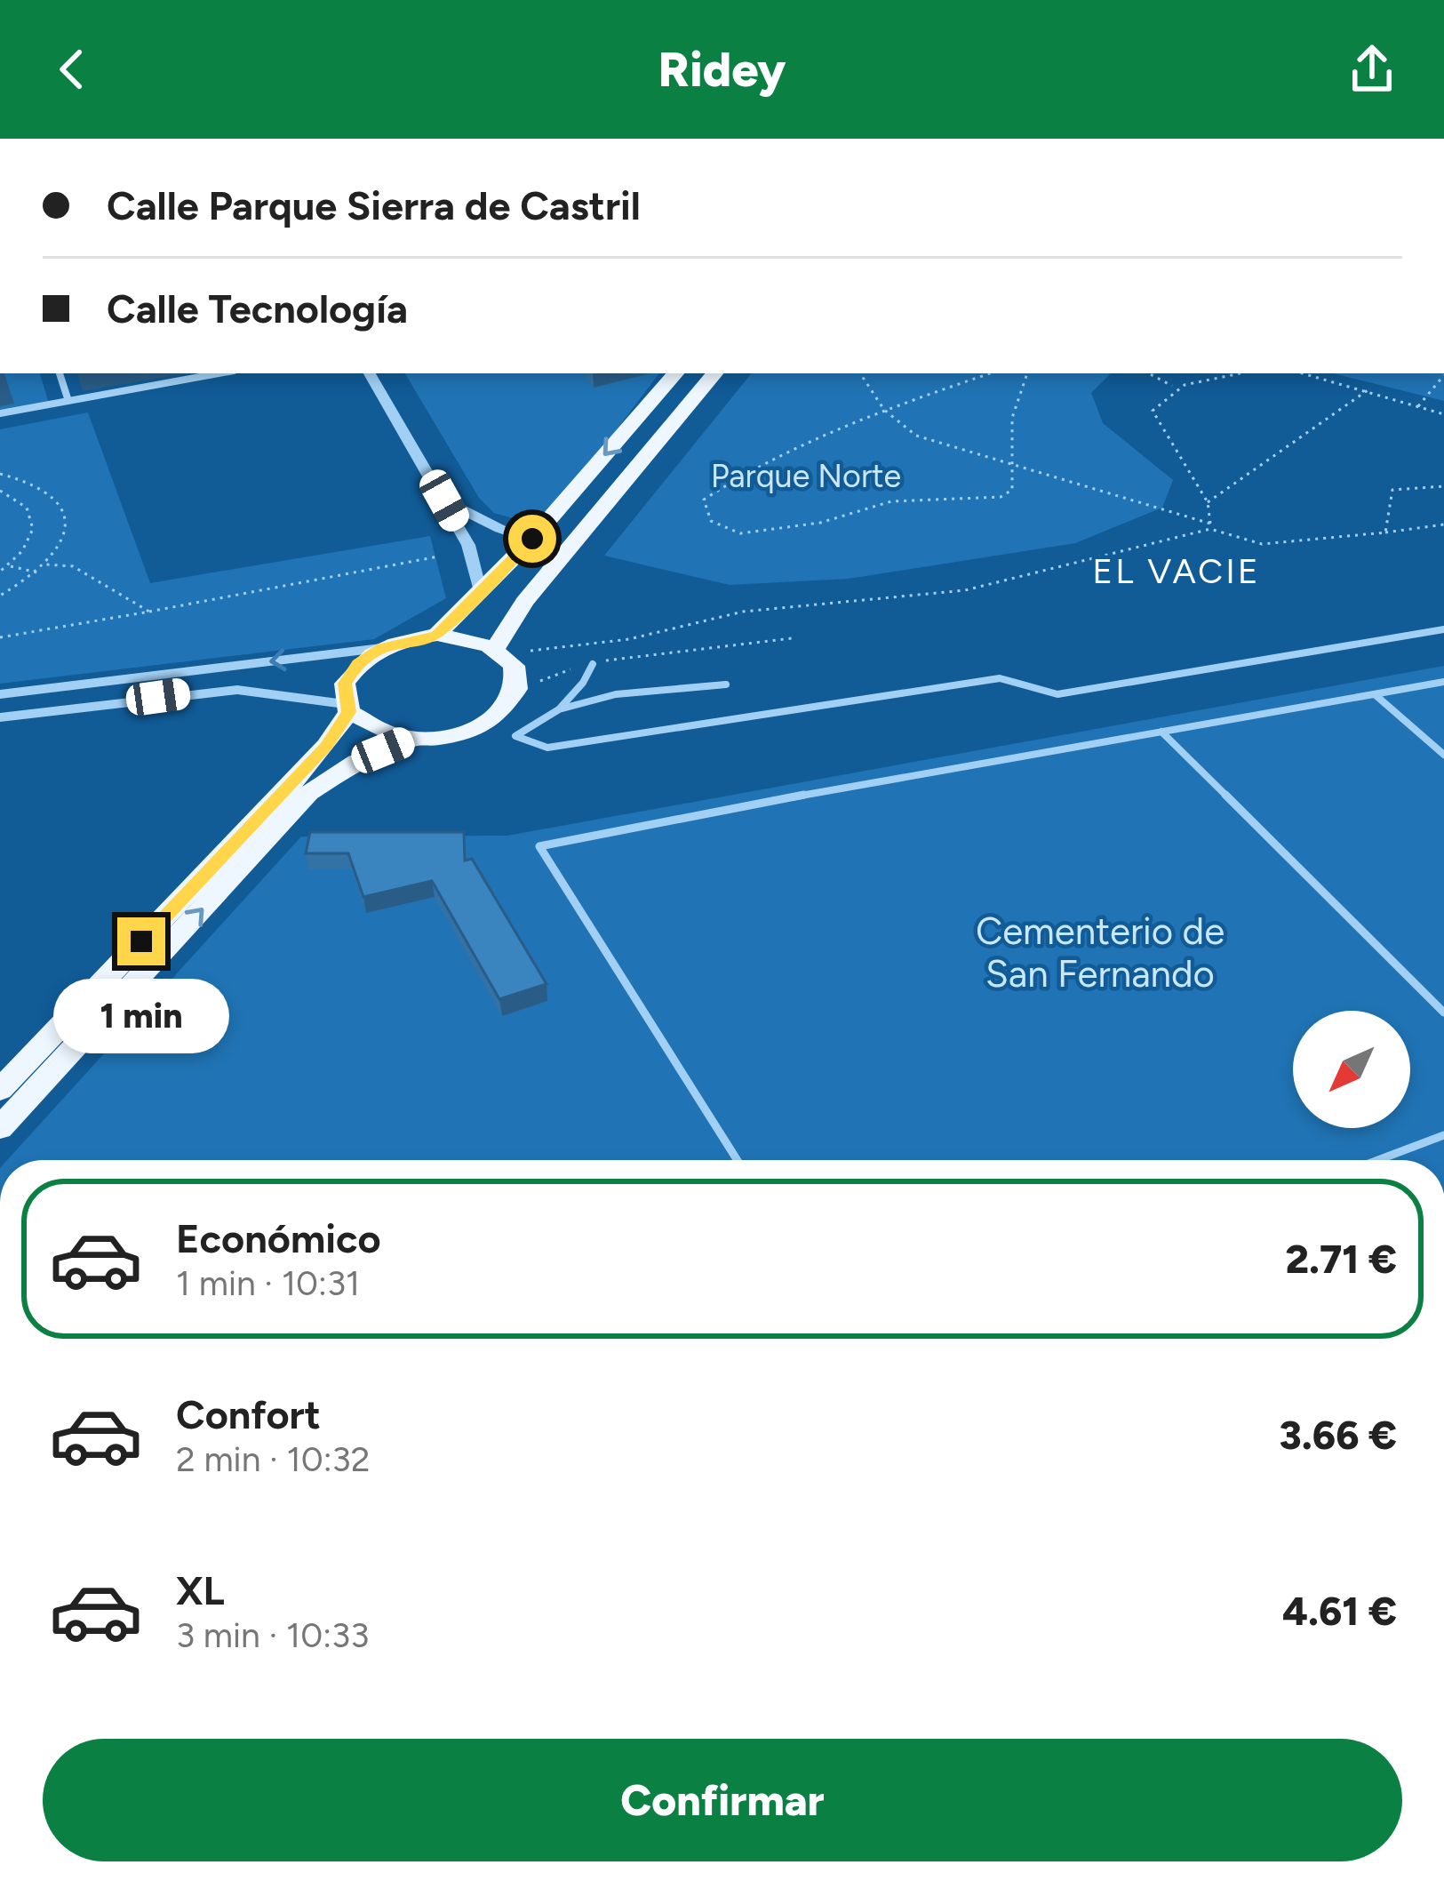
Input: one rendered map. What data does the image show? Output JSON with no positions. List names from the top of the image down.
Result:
{
  "districts": ["EL VACIE"],
  "parks": ["Parque Norte", "Cementerio de San Fernando"],
  "north": "bottom left",
  "page": {
    "header": "Ridey",
    "banner": ["Calle Parque Sierra de Castril", "Calle Tecnología"],
    "bubble": "1 min",
    "list": [
      {
        "name": "Económico",
        "note": "1 min · 10:31",
        "value": "2.71 €"
      },
      {
        "name": "Confort",
        "note": "2 min · 10:32",
        "value": "3.66 €"
      },
      {
        "name": "XL",
        "note": "3 min · 10:33",
        "value": "4.61 €"
      }
    ],
    "buttons": "Confirmar"
  }
}
